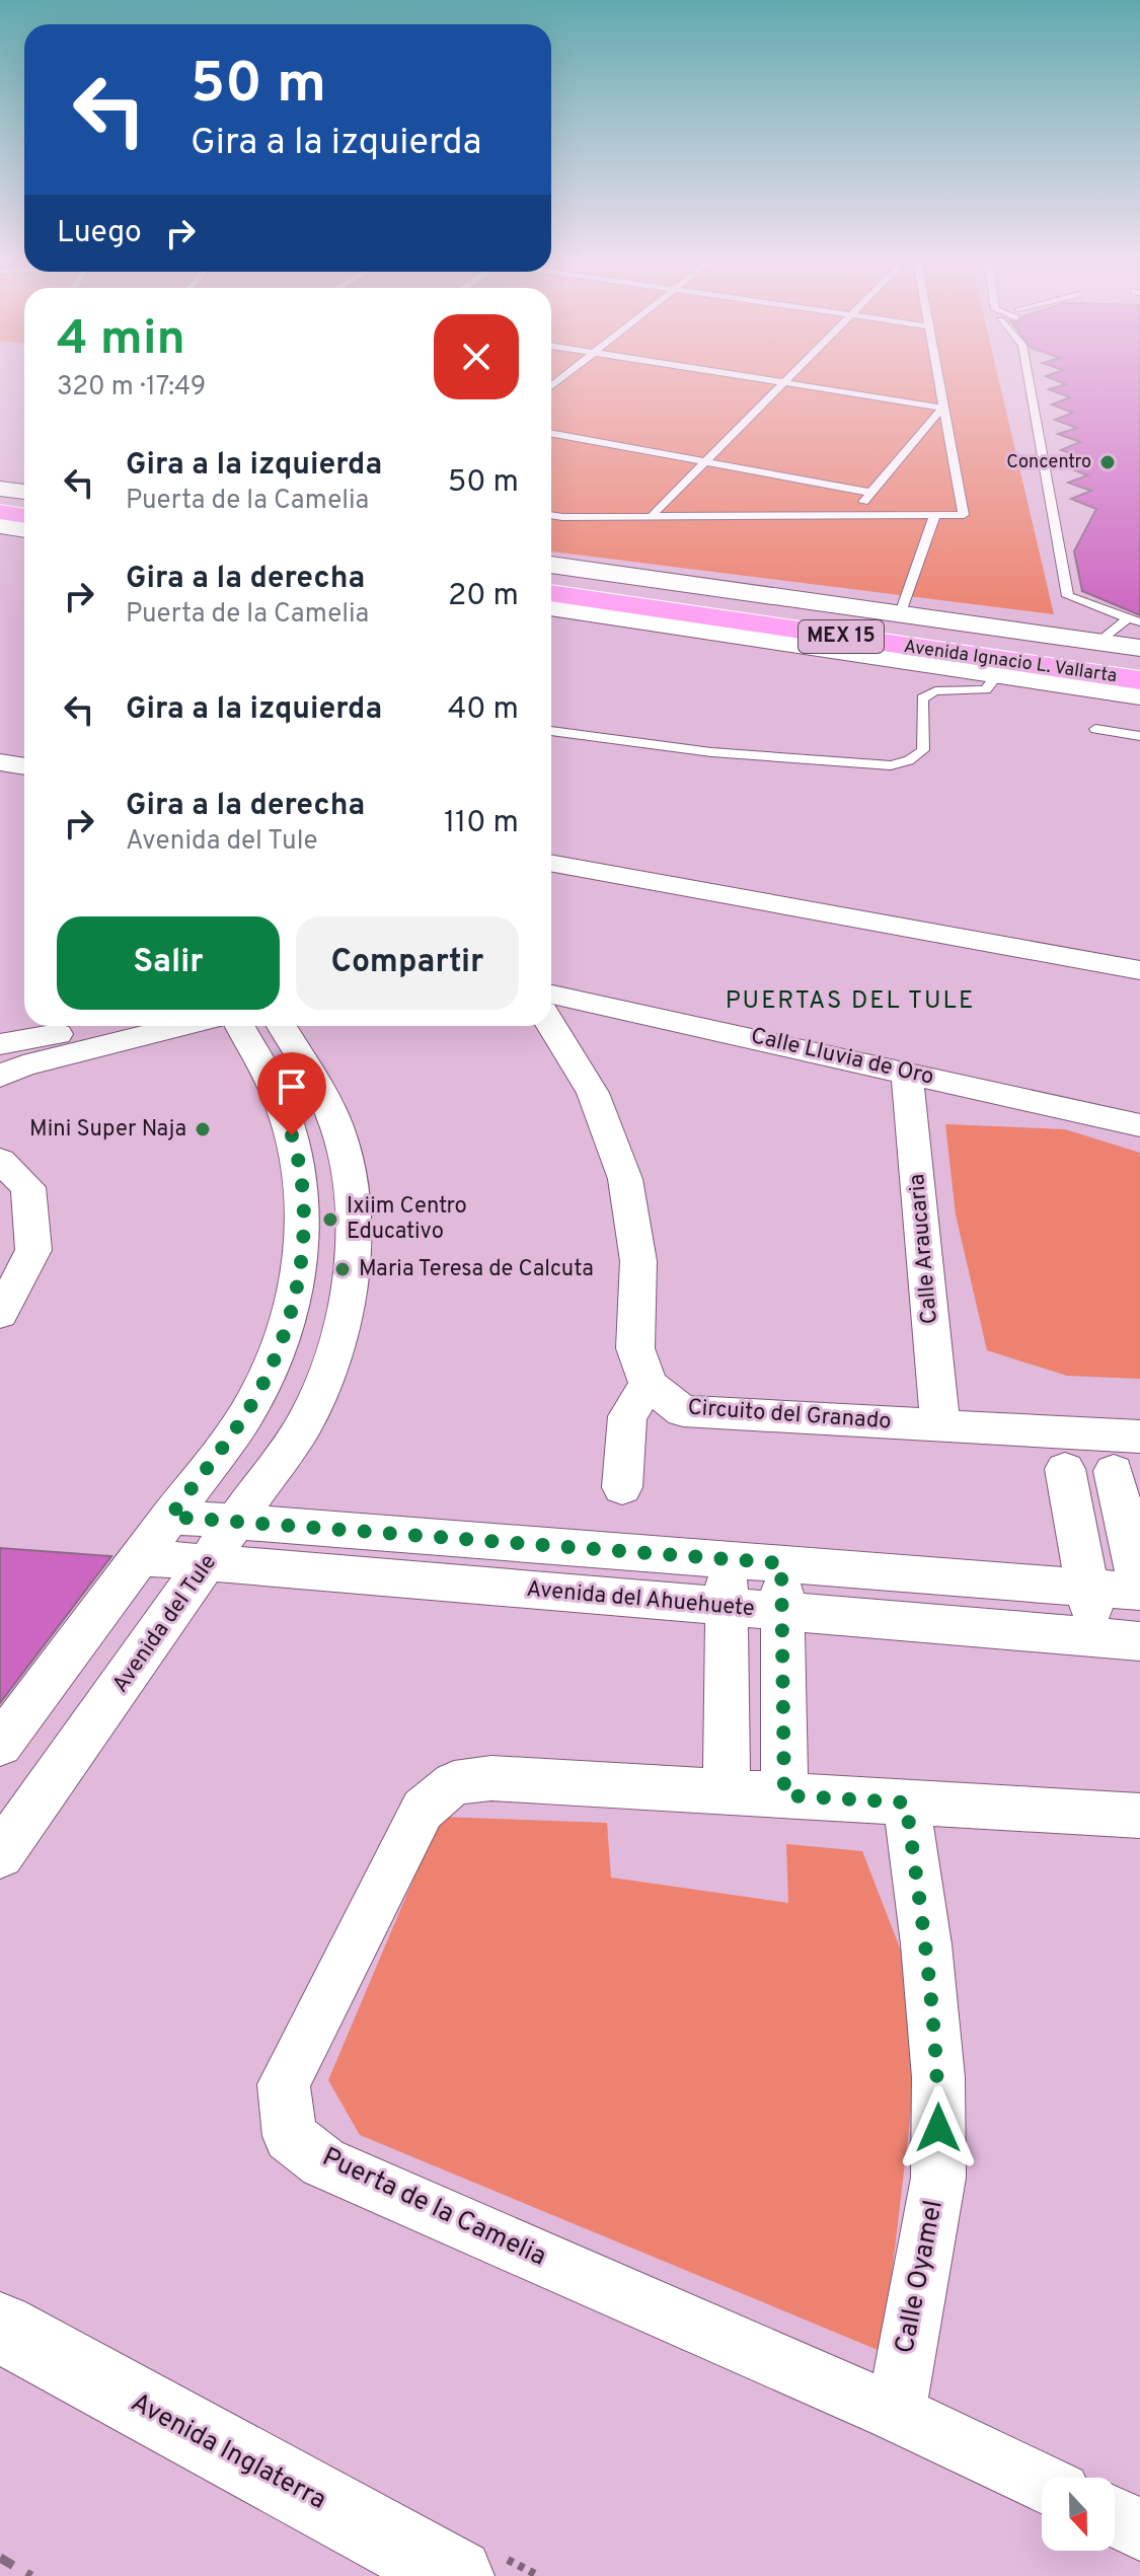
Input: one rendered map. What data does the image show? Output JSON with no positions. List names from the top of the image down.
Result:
{
  "streets": {
    "highway": ["MEX 15", "Avenida Ignacio L. Vallarta"],
    "street": [
      "Calle Lluvia de Oro",
      "Calle Araucaria",
      "Circuito del Granado",
      "Avenida del Ahuehuete",
      "Avenida del Tule",
      "Puerta de la Camelia",
      "Calle Oyamel",
      "Avenida Inglaterra"
    ]
  },
  "crossings": [
    ["Calle Lluvia de Oro", "Calle Araucaria"],
    ["Calle Araucaria", "Circuito del Granado"],
    ["Avenida del Ahuehuete", "Avenida del Tule"],
    ["Puerta de la Camelia", "Calle Oyamel"]
  ],
  "districts": ["PUERTAS DEL TULE"],
  "places": [
    "Concentro",
    "Mini Super Naja",
    "Ixiim Centro Educativo",
    "Maria Teresa de Calcuta"
  ],
  "north": "bottom",
  "page": {
    "turn": ["50 m", "Gira a la izquierda"],
    "then": "Luego",
    "heading": ["4 min", "320 m · 17:49"],
    "list": [
      {
        "name": "Gira a la izquierda",
        "note": "Puerta de la Camelia",
        "value": "50 m"
      },
      {
        "name": "Gira a la derecha",
        "note": "Puerta de la Camelia",
        "value": "20 m"
      },
      {
        "name": "Gira a la izquierda",
        "value": "40 m"
      },
      {
        "name": "Gira a la derecha",
        "note": "Avenida del Tule",
        "value": "110 m"
      }
    ],
    "buttons": ["Salir", "Compartir"]
  }
}
